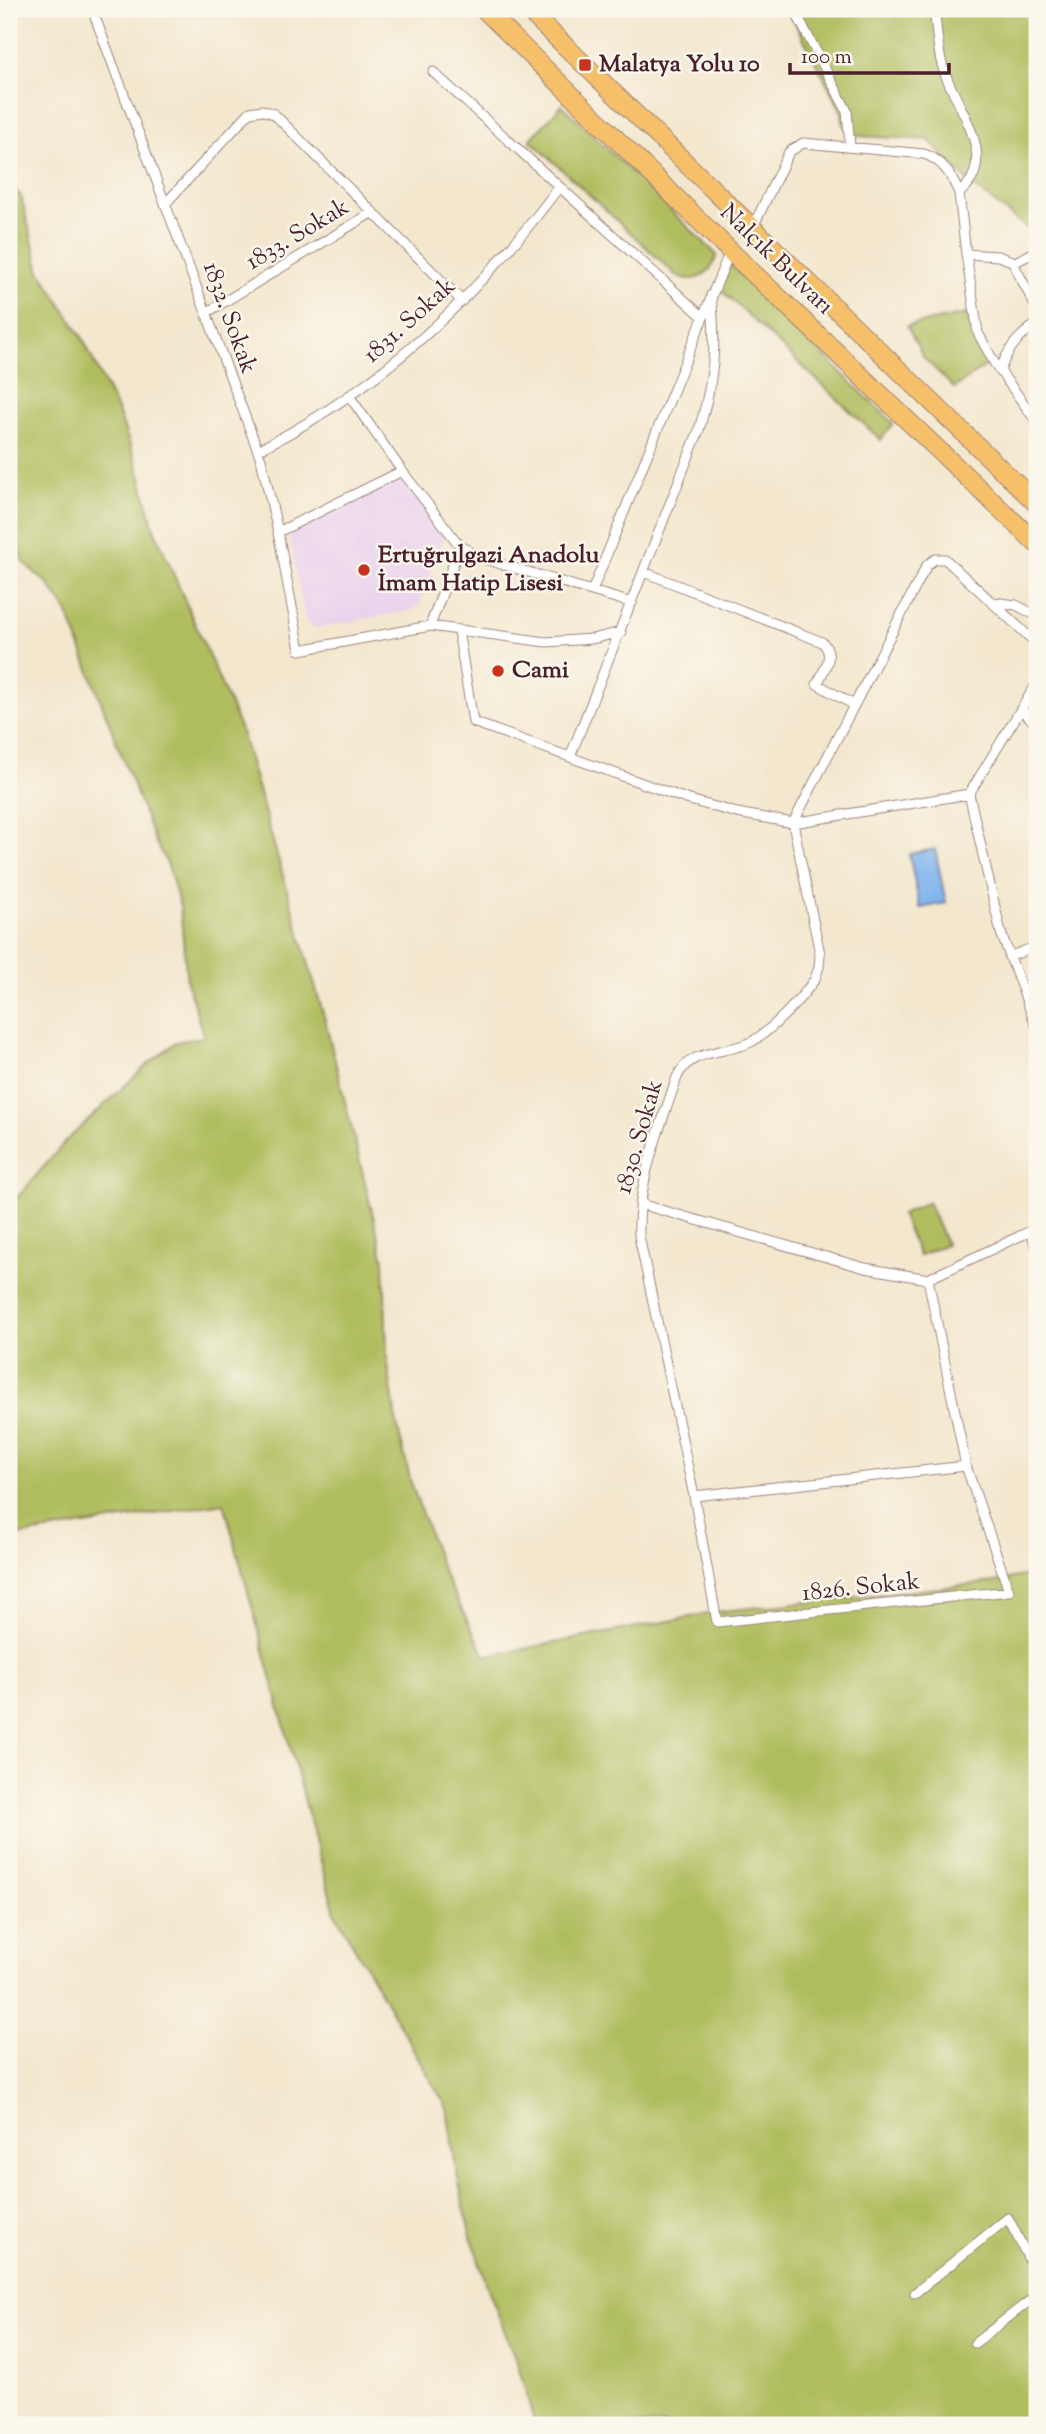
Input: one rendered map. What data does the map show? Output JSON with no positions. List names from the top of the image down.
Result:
{
  "streets": {
    "highway": ["Nalçık Bulvarı"],
    "street": [
      "1833. Sokak",
      "1832. Sokak",
      "1831. Sokak",
      "1830. Sokak",
      "1826. Sokak"
    ]
  },
  "crossings": [
    ["1833. Sokak", "1832. Sokak"],
    ["1832. Sokak", "1831. Sokak"],
    ["1830. Sokak", "1826. Sokak"]
  ],
  "places": {
    "transit": ["Malatya Yolu 10"],
    "other": ["Ertuğrulgazi Anadolu İmam Hatip Lisesi", "Cami"]
  },
  "scale_bar": "100 m"
}
